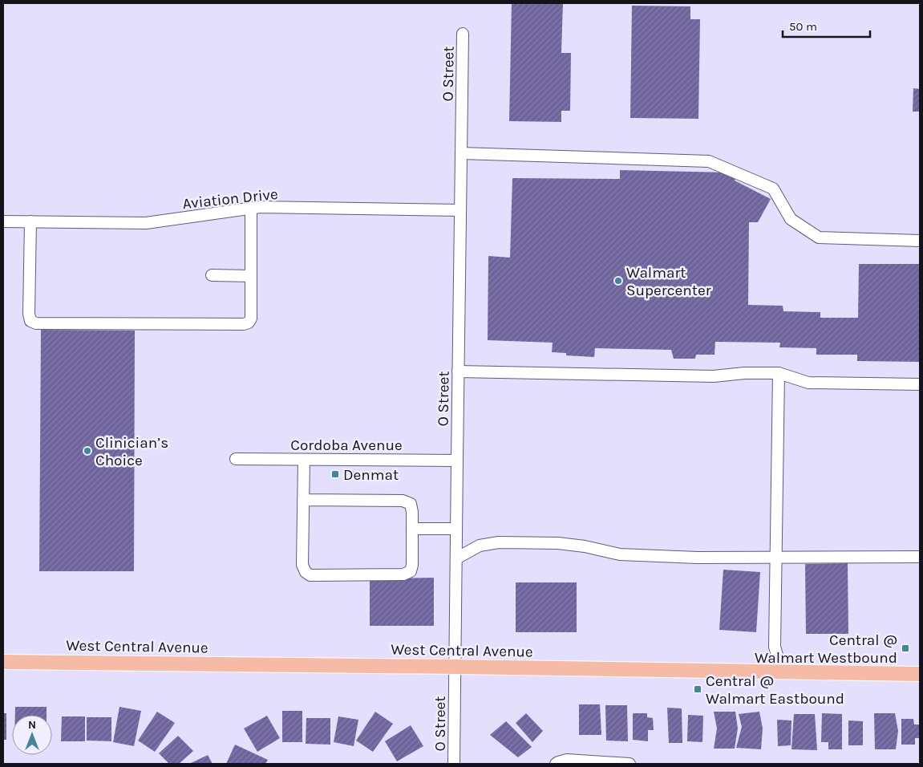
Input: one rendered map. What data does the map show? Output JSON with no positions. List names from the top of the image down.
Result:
{
  "streets": {
    "main road": ["West Central Avenue"],
    "street": ["O Street", "Aviation Drive", "Cordoba Avenue"]
  },
  "crossings": [
    ["O Street", "Aviation Drive"],
    ["O Street", "Cordoba Avenue"],
    ["O Street", "West Central Avenue"]
  ],
  "places": {
    "other": ["Walmart Supercenter", "Clinician’s Choice"],
    "transit": ["Denmat", "Central @ Walmart Westbound", "Central @ Walmart Eastbound"]
  },
  "scale_bar": "50 m",
  "north": "top"
}
